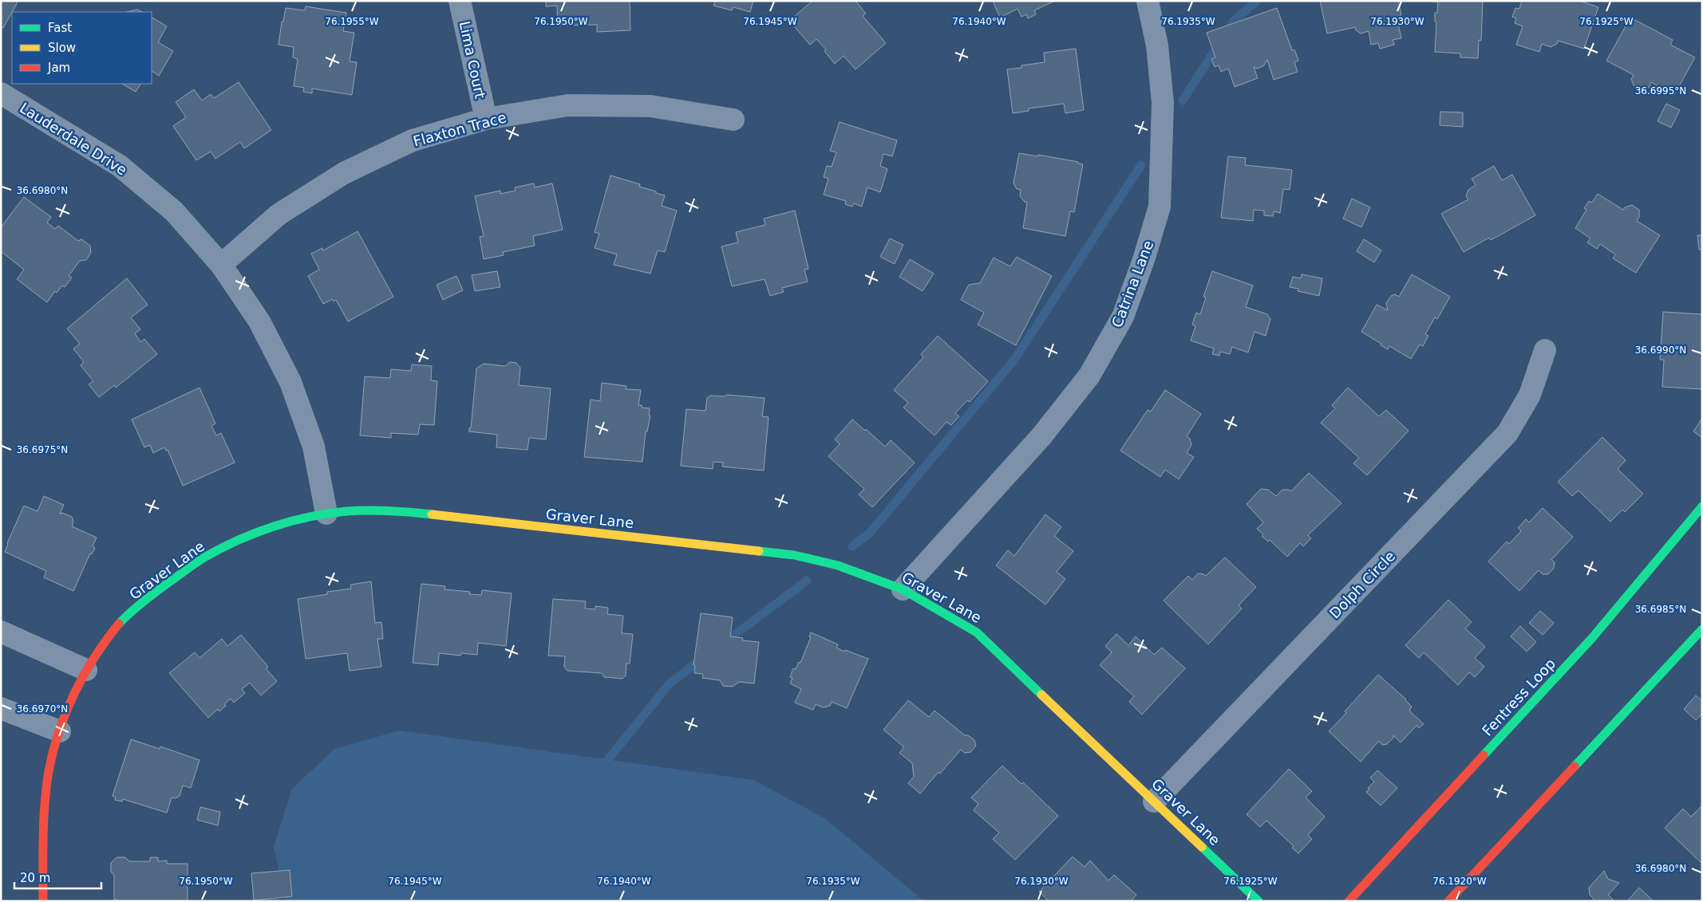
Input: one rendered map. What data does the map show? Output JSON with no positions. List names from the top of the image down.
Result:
{
  "streets": {
    "street": [
      "Lima Court",
      "Flaxton Trace",
      "Lauderdale Drive",
      "Catrina Lane",
      "Graver Lane",
      "Dolph Circle",
      "Fentress Loop"
    ]
  },
  "crossings": [
    ["Lima Court", "Flaxton Trace"],
    ["Flaxton Trace", "Lauderdale Drive"],
    ["Lauderdale Drive", "Graver Lane"],
    ["Catrina Lane", "Graver Lane"],
    ["Graver Lane", "Dolph Circle"]
  ],
  "legend": ["Fast", "Slow", "Jam"],
  "scale_bar": "20 m",
  "coordinates": [
    "76.1955°W",
    "76.1950°W",
    "76.1945°W",
    "76.1940°W",
    "76.1935°W",
    "76.1930°W",
    "76.1925°W",
    "36.6995°N",
    "36.6980°N",
    "36.6990°N",
    "36.6975°N",
    "36.6985°N",
    "36.6970°N",
    "76.1920°W"
  ]
}
